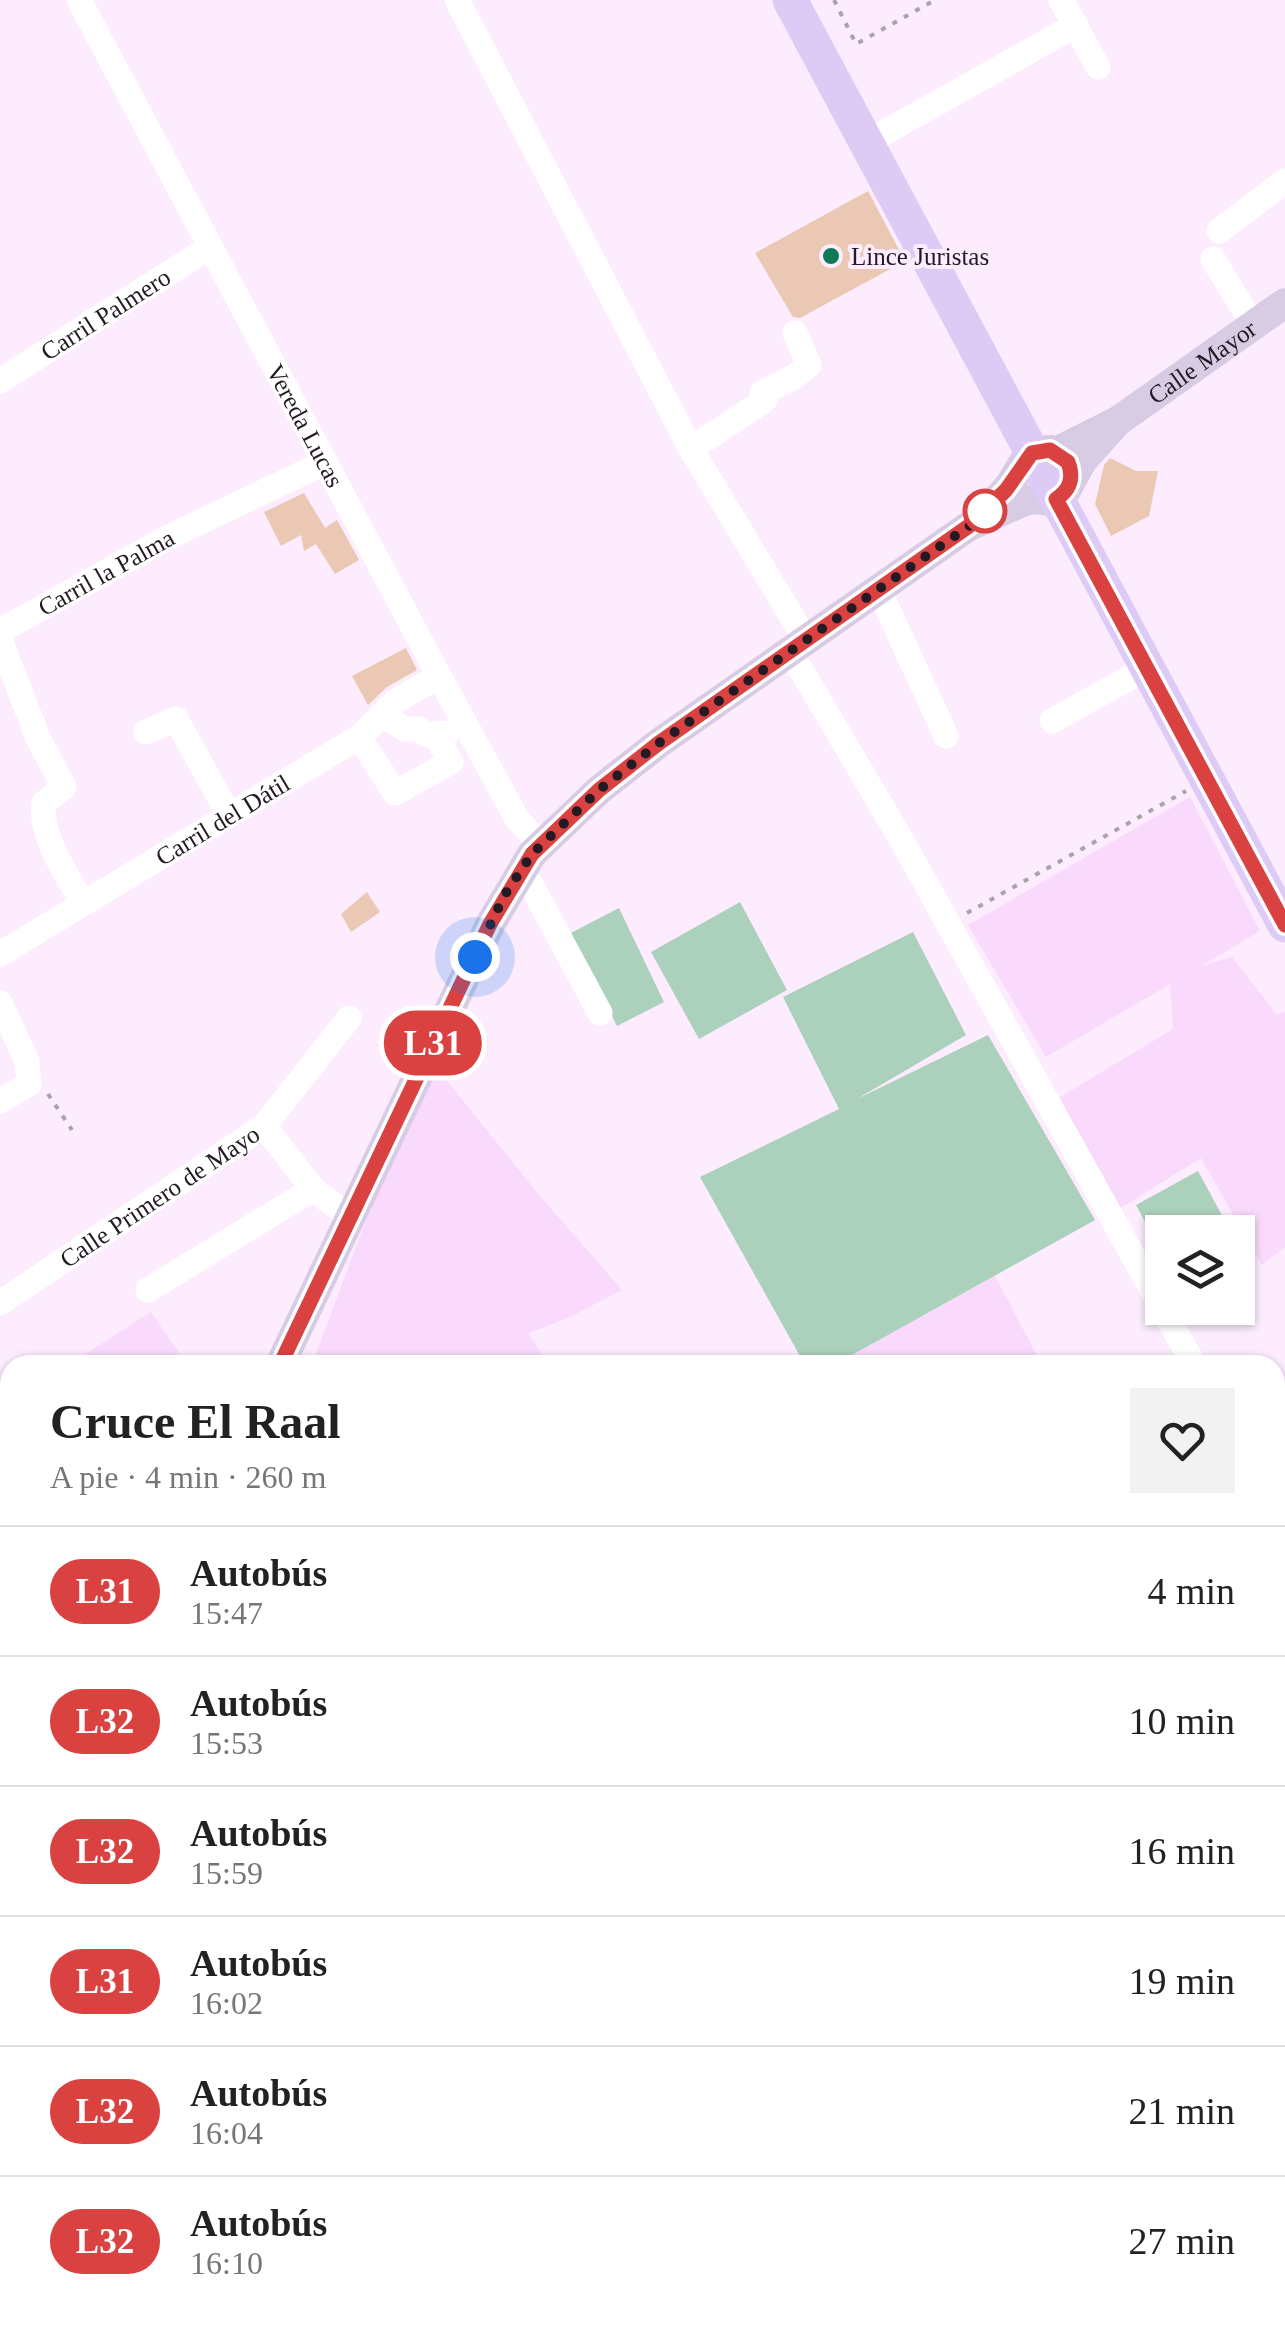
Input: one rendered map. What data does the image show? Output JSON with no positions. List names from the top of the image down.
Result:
{
  "streets": {
    "main road": ["Calle Mayor"],
    "street": [
      "Carril Palmero",
      "Vereda Lucas",
      "Carril la Palma",
      "Carril del Dátil",
      "Calle Primero de Mayo"
    ]
  },
  "crossings": [
    ["Carril Palmero", "Vereda Lucas"],
    ["Calle Mayor", "Vereda Lucas"],
    ["Calle Mayor", "Calle Primero de Mayo"],
    ["Vereda Lucas", "Carril la Palma"],
    ["Vereda Lucas", "Carril del Dátil"],
    ["Carril la Palma", "Carril del Dátil"]
  ],
  "places": ["Lince Juristas"],
  "lines": ["bus line L31"],
  "page": {
    "on_map": "L31",
    "heading": ["Cruce El Raal", "A pie · 4 min · 260 m"],
    "list": [
      {
        "mark": "L31",
        "name": "Autobús",
        "note": "15:47",
        "value": "4 min"
      },
      {
        "mark": "L32",
        "name": "Autobús",
        "note": "15:53",
        "value": "10 min"
      },
      {
        "mark": "L32",
        "name": "Autobús",
        "note": "15:59",
        "value": "16 min"
      },
      {
        "mark": "L31",
        "name": "Autobús",
        "note": "16:02",
        "value": "19 min"
      },
      {
        "mark": "L32",
        "name": "Autobús",
        "note": "16:04",
        "value": "21 min"
      },
      {
        "mark": "L32",
        "name": "Autobús",
        "note": "16:10",
        "value": "27 min"
      }
    ]
  }
}
